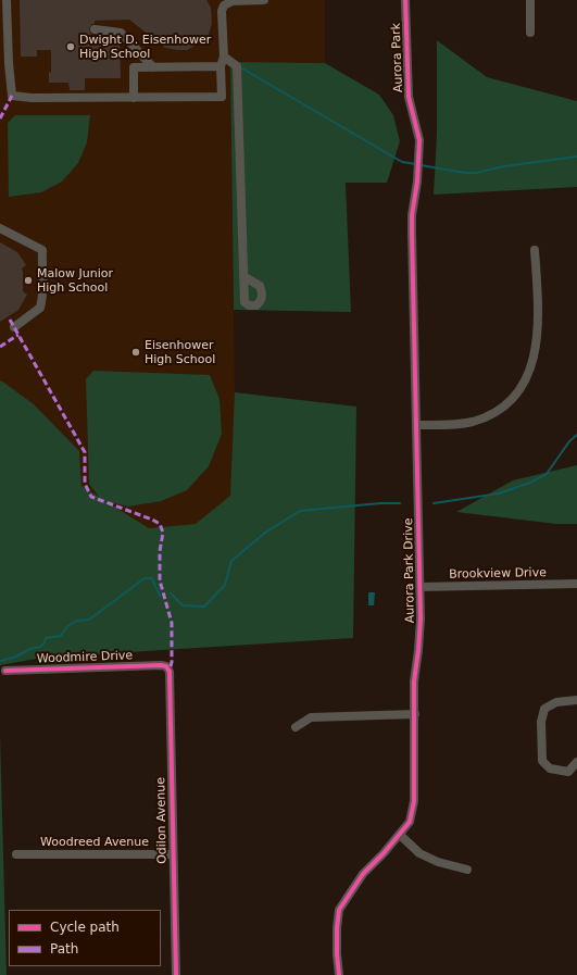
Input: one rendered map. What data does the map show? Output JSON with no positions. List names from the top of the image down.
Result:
{
  "streets": {
    "street": [
      "Aurora Park",
      "Aurora Park Drive",
      "Brookview Drive",
      "Woodmire Drive",
      "Odilon Avenue",
      "Woodreed Avenue"
    ]
  },
  "crossings": [
    ["Aurora Park", "Aurora Park Drive"],
    ["Aurora Park Drive", "Brookview Drive"],
    ["Woodmire Drive", "Odilon Avenue"],
    ["Odilon Avenue", "Woodreed Avenue"]
  ],
  "places": ["Dwight D. Eisenhower High School", "Malow Junior High School", "Eisenhower High School"],
  "legend": ["Cycle path", "Path"]
}
